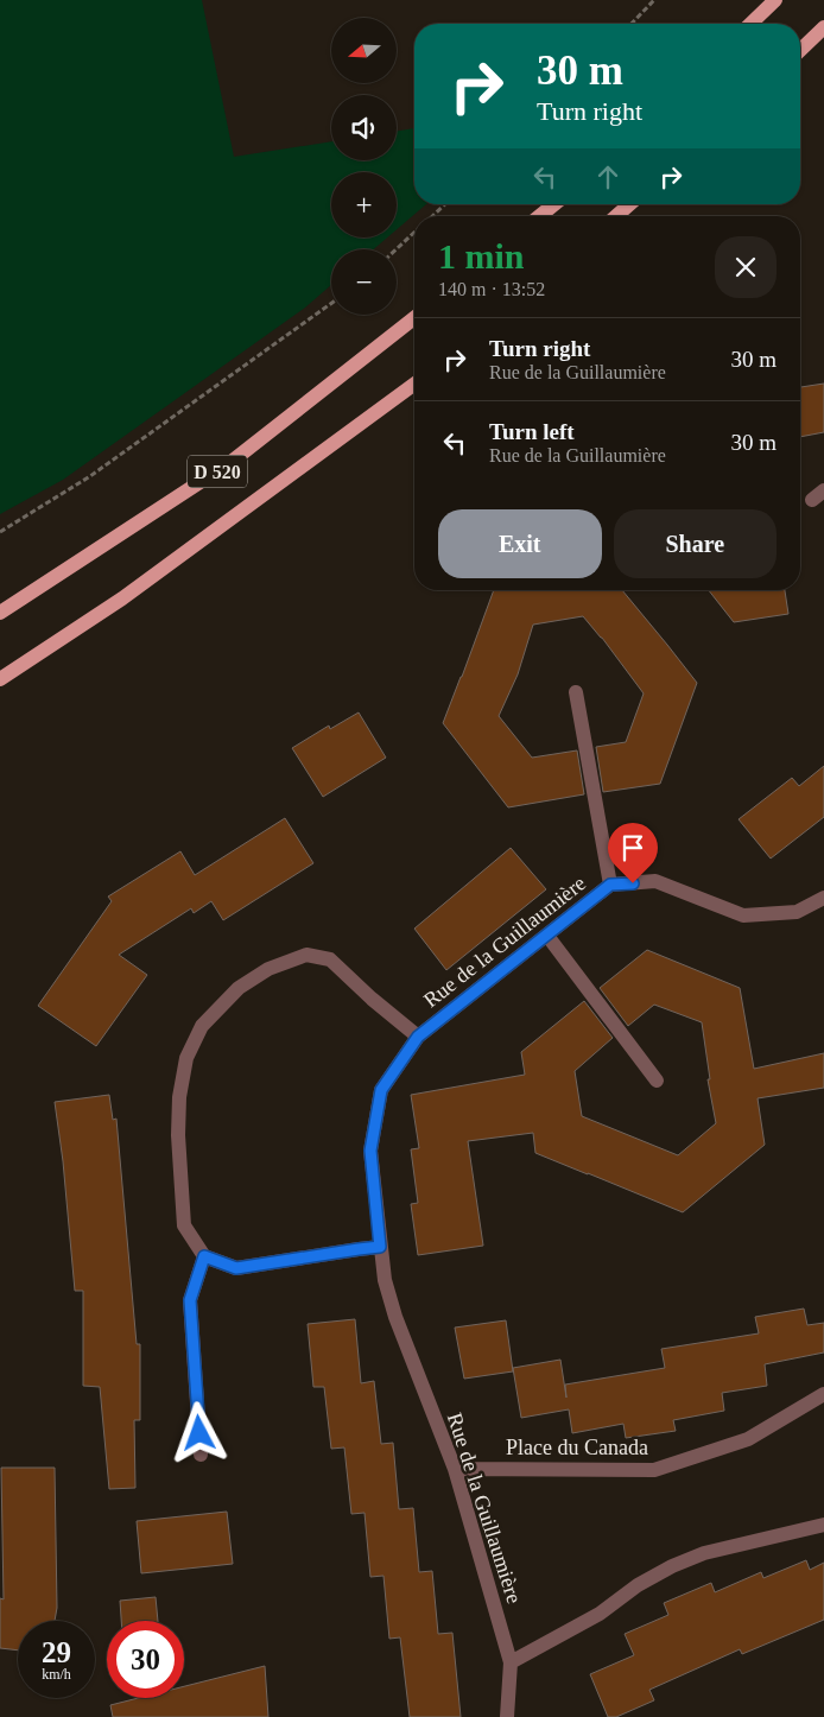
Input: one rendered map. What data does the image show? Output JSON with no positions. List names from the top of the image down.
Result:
{
  "streets": {
    "main road": ["D 520"],
    "street": ["Rue de la Guillaumière", "Place du Canada"]
  },
  "crossings": [
    ["Rue de la Guillaumière", "Place du Canada"]
  ],
  "north": "left",
  "page": {
    "map_buttons": ["+", "−"],
    "turn": ["30 m", "Turn right"],
    "heading": ["1 min", "140 m · 13:52"],
    "list": [
      {
        "name": "Turn right",
        "note": "Rue de la Guillaumière",
        "value": "30 m"
      },
      {
        "name": "Turn left",
        "note": "Rue de la Guillaumière",
        "value": "30 m"
      }
    ],
    "buttons": ["Exit", "Share"],
    "speed": "29 km/h",
    "limit": "30"
  }
}
